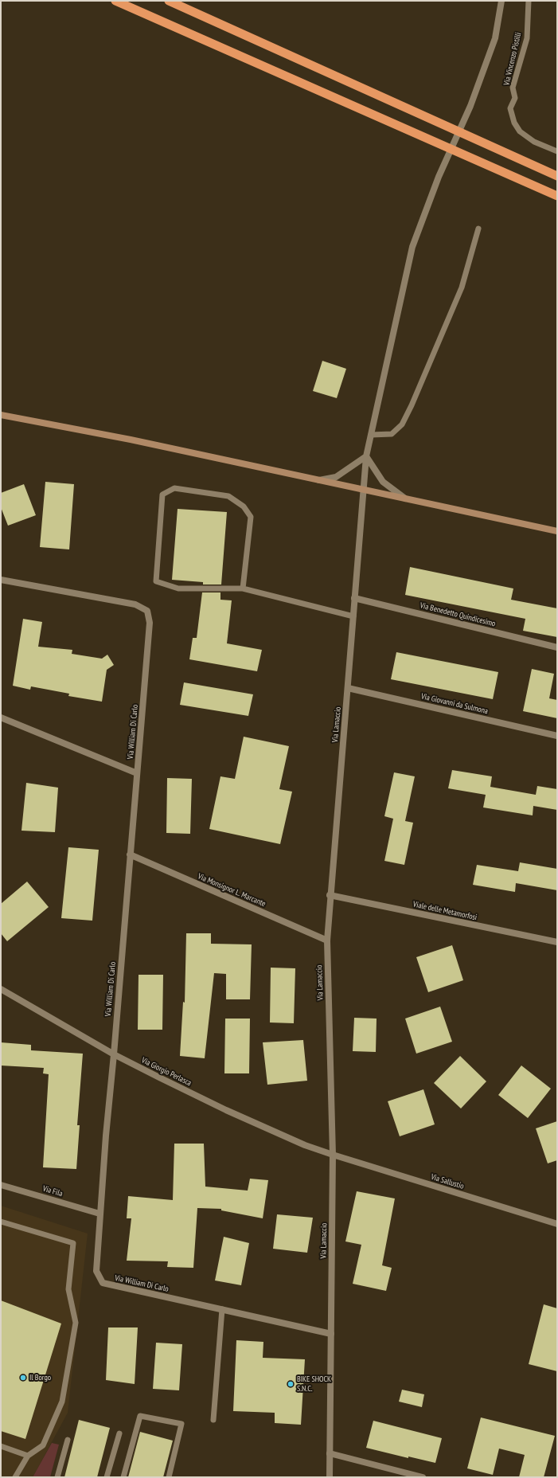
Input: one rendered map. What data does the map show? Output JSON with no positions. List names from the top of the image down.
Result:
{
  "streets": {
    "street": [
      "Via Benedetto Quindicesimo",
      "Via Giovanni da Sulmona",
      "Via Lamaccio",
      "Via William Di Carlo",
      "Via Monsignor L. Marcante",
      "Viale delle Metamorfosi",
      "Via Giorgio Perlasca",
      "Via Sallustio",
      "Via Fila"
    ],
    "lane": ["Via Vincenzo Pistilli"]
  },
  "crossings": [
    ["Via Benedetto Quindicesimo", "Via Lamaccio"],
    ["Via Giovanni da Sulmona", "Via Lamaccio"],
    ["Via Lamaccio", "Via William Di Carlo"],
    ["Via Lamaccio", "Via Monsignor L. Marcante"],
    ["Via Lamaccio", "Viale delle Metamorfosi"],
    ["Via Lamaccio", "Via Giorgio Perlasca"],
    ["Via Lamaccio", "Via Sallustio"],
    ["Via William Di Carlo", "Via Monsignor L. Marcante"],
    ["Via William Di Carlo", "Via Giorgio Perlasca"],
    ["Via William Di Carlo", "Via Fila"],
    ["Via Giorgio Perlasca", "Via Sallustio"]
  ],
  "places": ["Il Borgo", "BIKE SHOCK S.N.C."]
}
